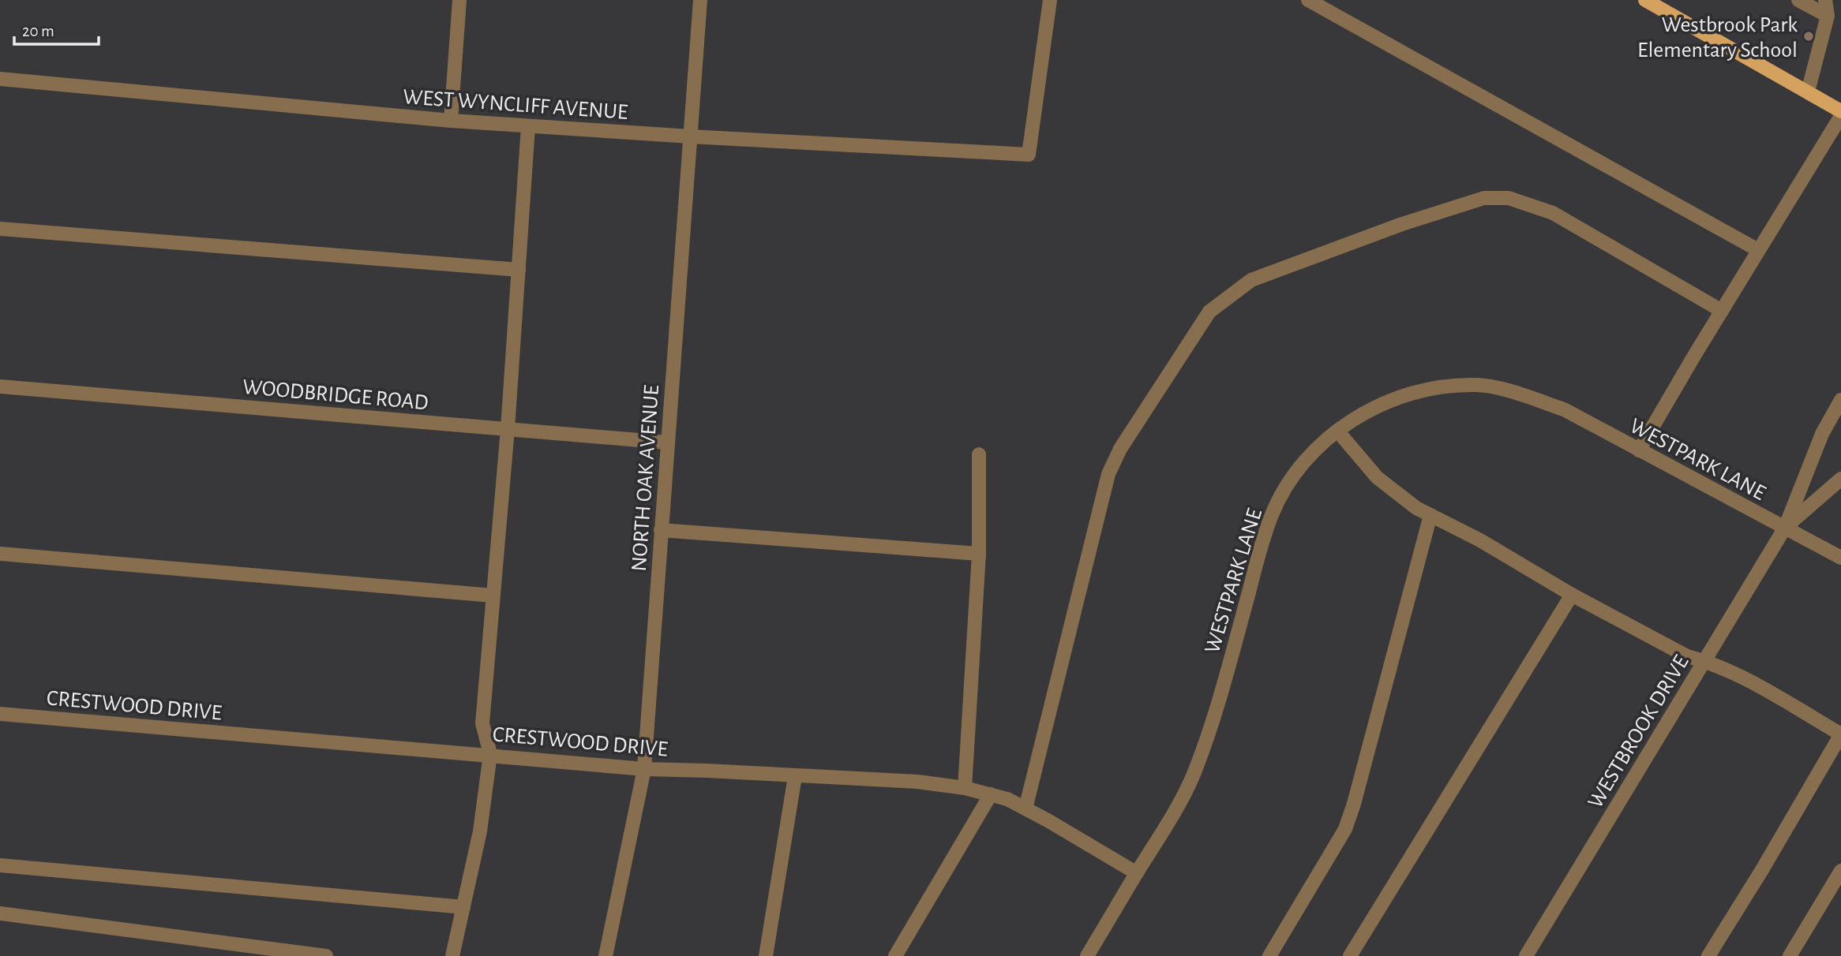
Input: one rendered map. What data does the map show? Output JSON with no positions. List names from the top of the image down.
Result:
{
  "streets": {
    "street": [
      "WEST WYNCLIFF AVENUE",
      "WOODBRIDGE ROAD",
      "WESTPARK LANE",
      "NORTH OAK AVENUE",
      "CRESTWOOD DRIVE",
      "WESTBROOK DRIVE"
    ]
  },
  "crossings": [
    ["WEST WYNCLIFF AVENUE", "NORTH OAK AVENUE"],
    ["WOODBRIDGE ROAD", "NORTH OAK AVENUE"],
    ["WESTPARK LANE", "CRESTWOOD DRIVE"],
    ["WESTPARK LANE", "WESTBROOK DRIVE"],
    ["NORTH OAK AVENUE", "CRESTWOOD DRIVE"]
  ],
  "places": ["Westbrook Park Elementary School"],
  "scale_bar": "20 m"
}
